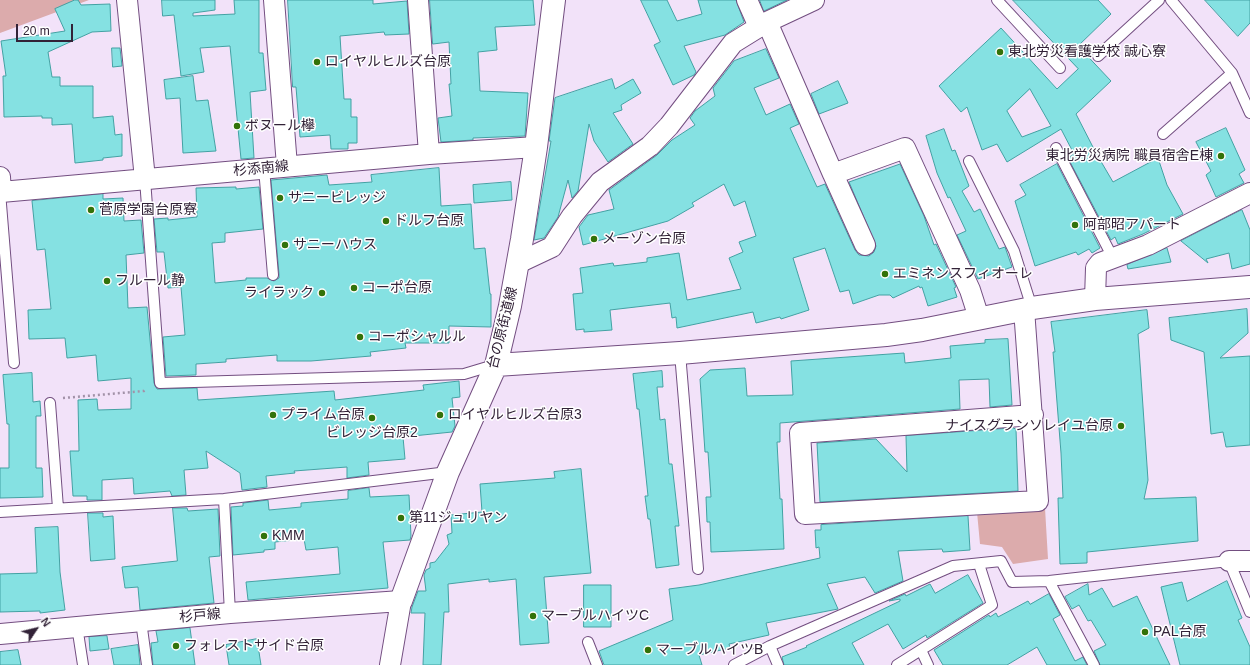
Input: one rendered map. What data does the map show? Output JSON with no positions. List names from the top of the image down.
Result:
{
  "streets": {
    "street": ["杉添南線", "台の原街道線", "杉戸線"]
  },
  "crossings": [
    ["杉添南線", "台の原街道線"],
    ["台の原街道線", "杉戸線"]
  ],
  "places": [
    "東北労災看護学校 誠心寮",
    "ロイヤルヒルズ台原",
    "ボヌール欅",
    "東北労災病院 職員宿舎E棟",
    "サニービレッジ",
    "菅原学園台原寮",
    "ドルフ台原",
    "阿部昭アパート",
    "メーゾン台原",
    "サニーハウス",
    "エミネンスフィオーレ",
    "フルール静",
    "コーポ台原",
    "ライラック",
    "コーポシャルル",
    "プライム台原",
    "ロイヤルヒルズ台原3",
    "ビレッジ台原2",
    "ナイスグランソレイユ台原",
    "第11ジュリヤン",
    "KMM",
    "マーブルハイツC",
    "PAL台原",
    "フォレストサイド台原",
    "マーブルハイツB"
  ],
  "scale_bar": "20 m",
  "north": "top right"
}
